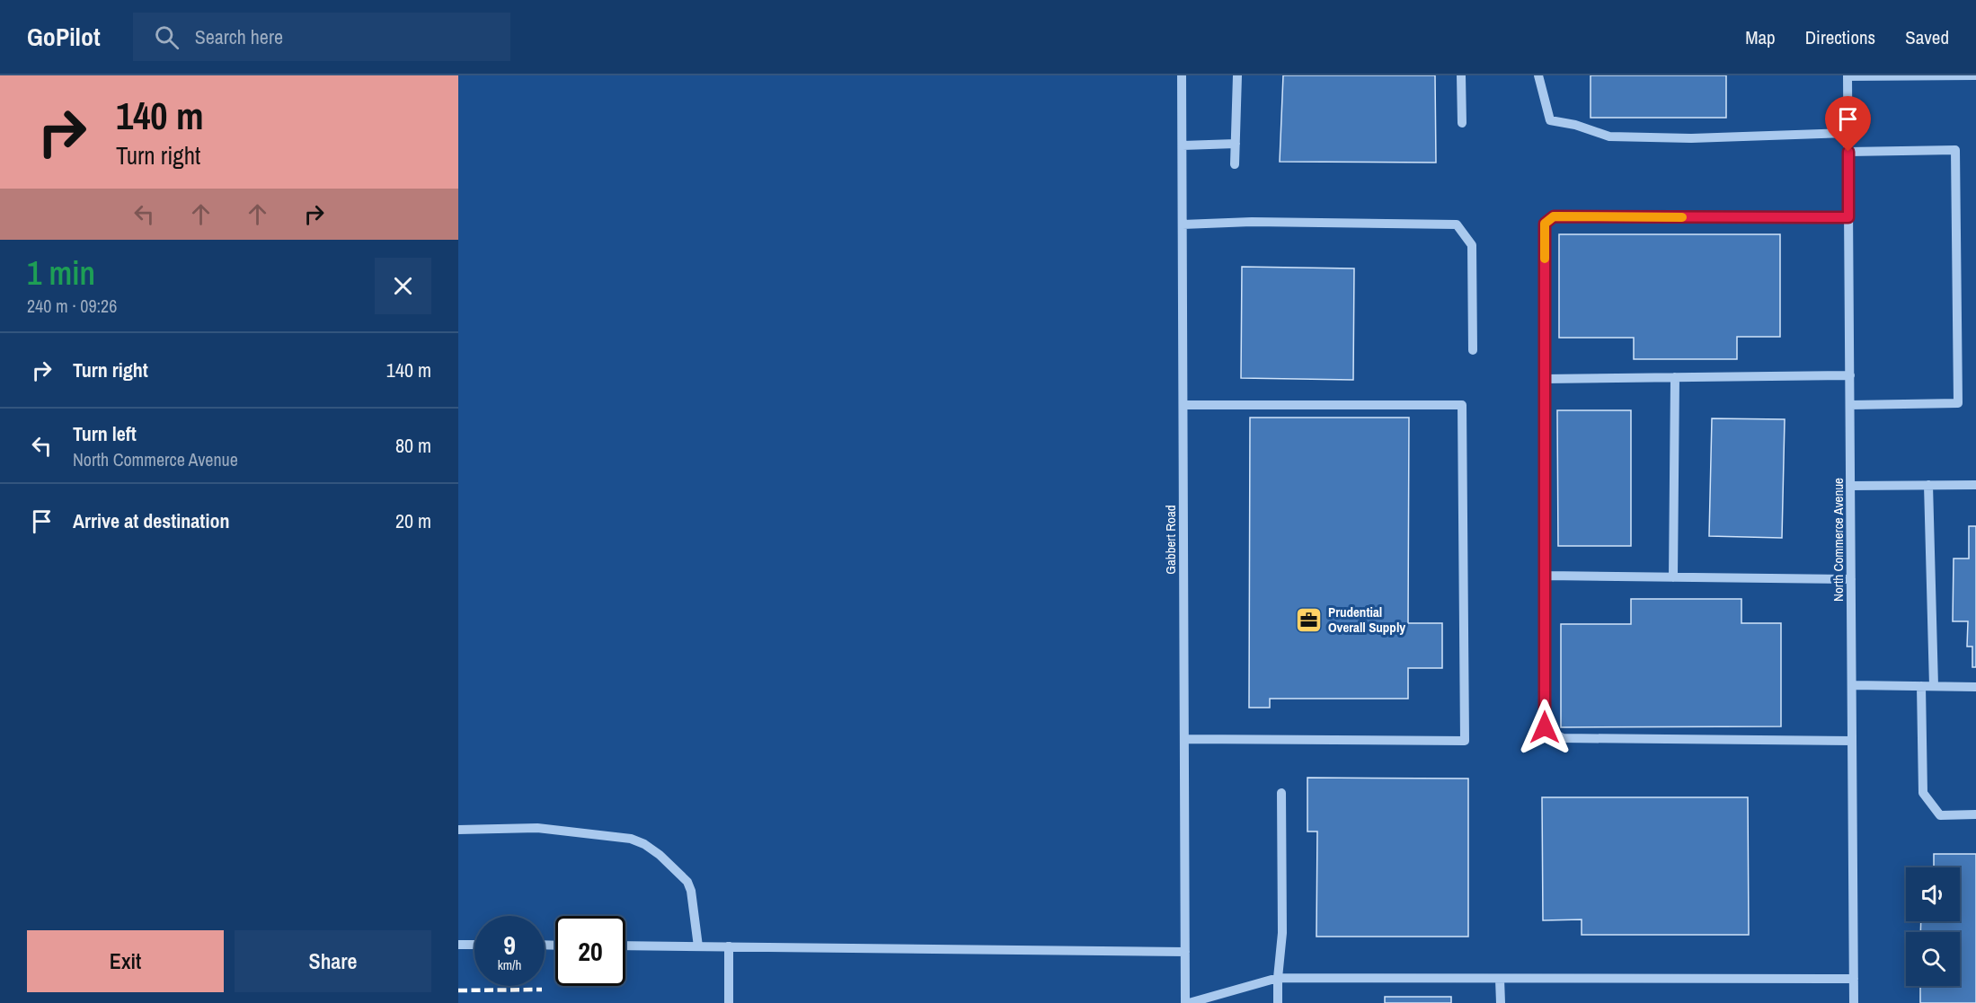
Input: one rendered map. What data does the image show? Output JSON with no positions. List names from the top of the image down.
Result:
{
  "streets": {
    "street": ["Gabbert Road", "North Commerce Avenue"]
  },
  "places": {
    "office": ["Prudential Overall Supply"]
  },
  "page": {
    "header": "GoPilot",
    "search": "Search here",
    "nav": ["Map", "Directions", "Saved"],
    "turn": ["140 m", "Turn right"],
    "heading": ["1 min", "240 m · 09:26"],
    "list": [
      {
        "name": "Turn right",
        "value": "140 m"
      },
      {
        "name": "Turn left",
        "note": "North Commerce Avenue",
        "value": "80 m"
      },
      {
        "name": "Arrive at destination",
        "value": "20 m"
      }
    ],
    "speed": "9 km/h",
    "limit": "20",
    "buttons": ["Exit", "Share"]
  }
}
